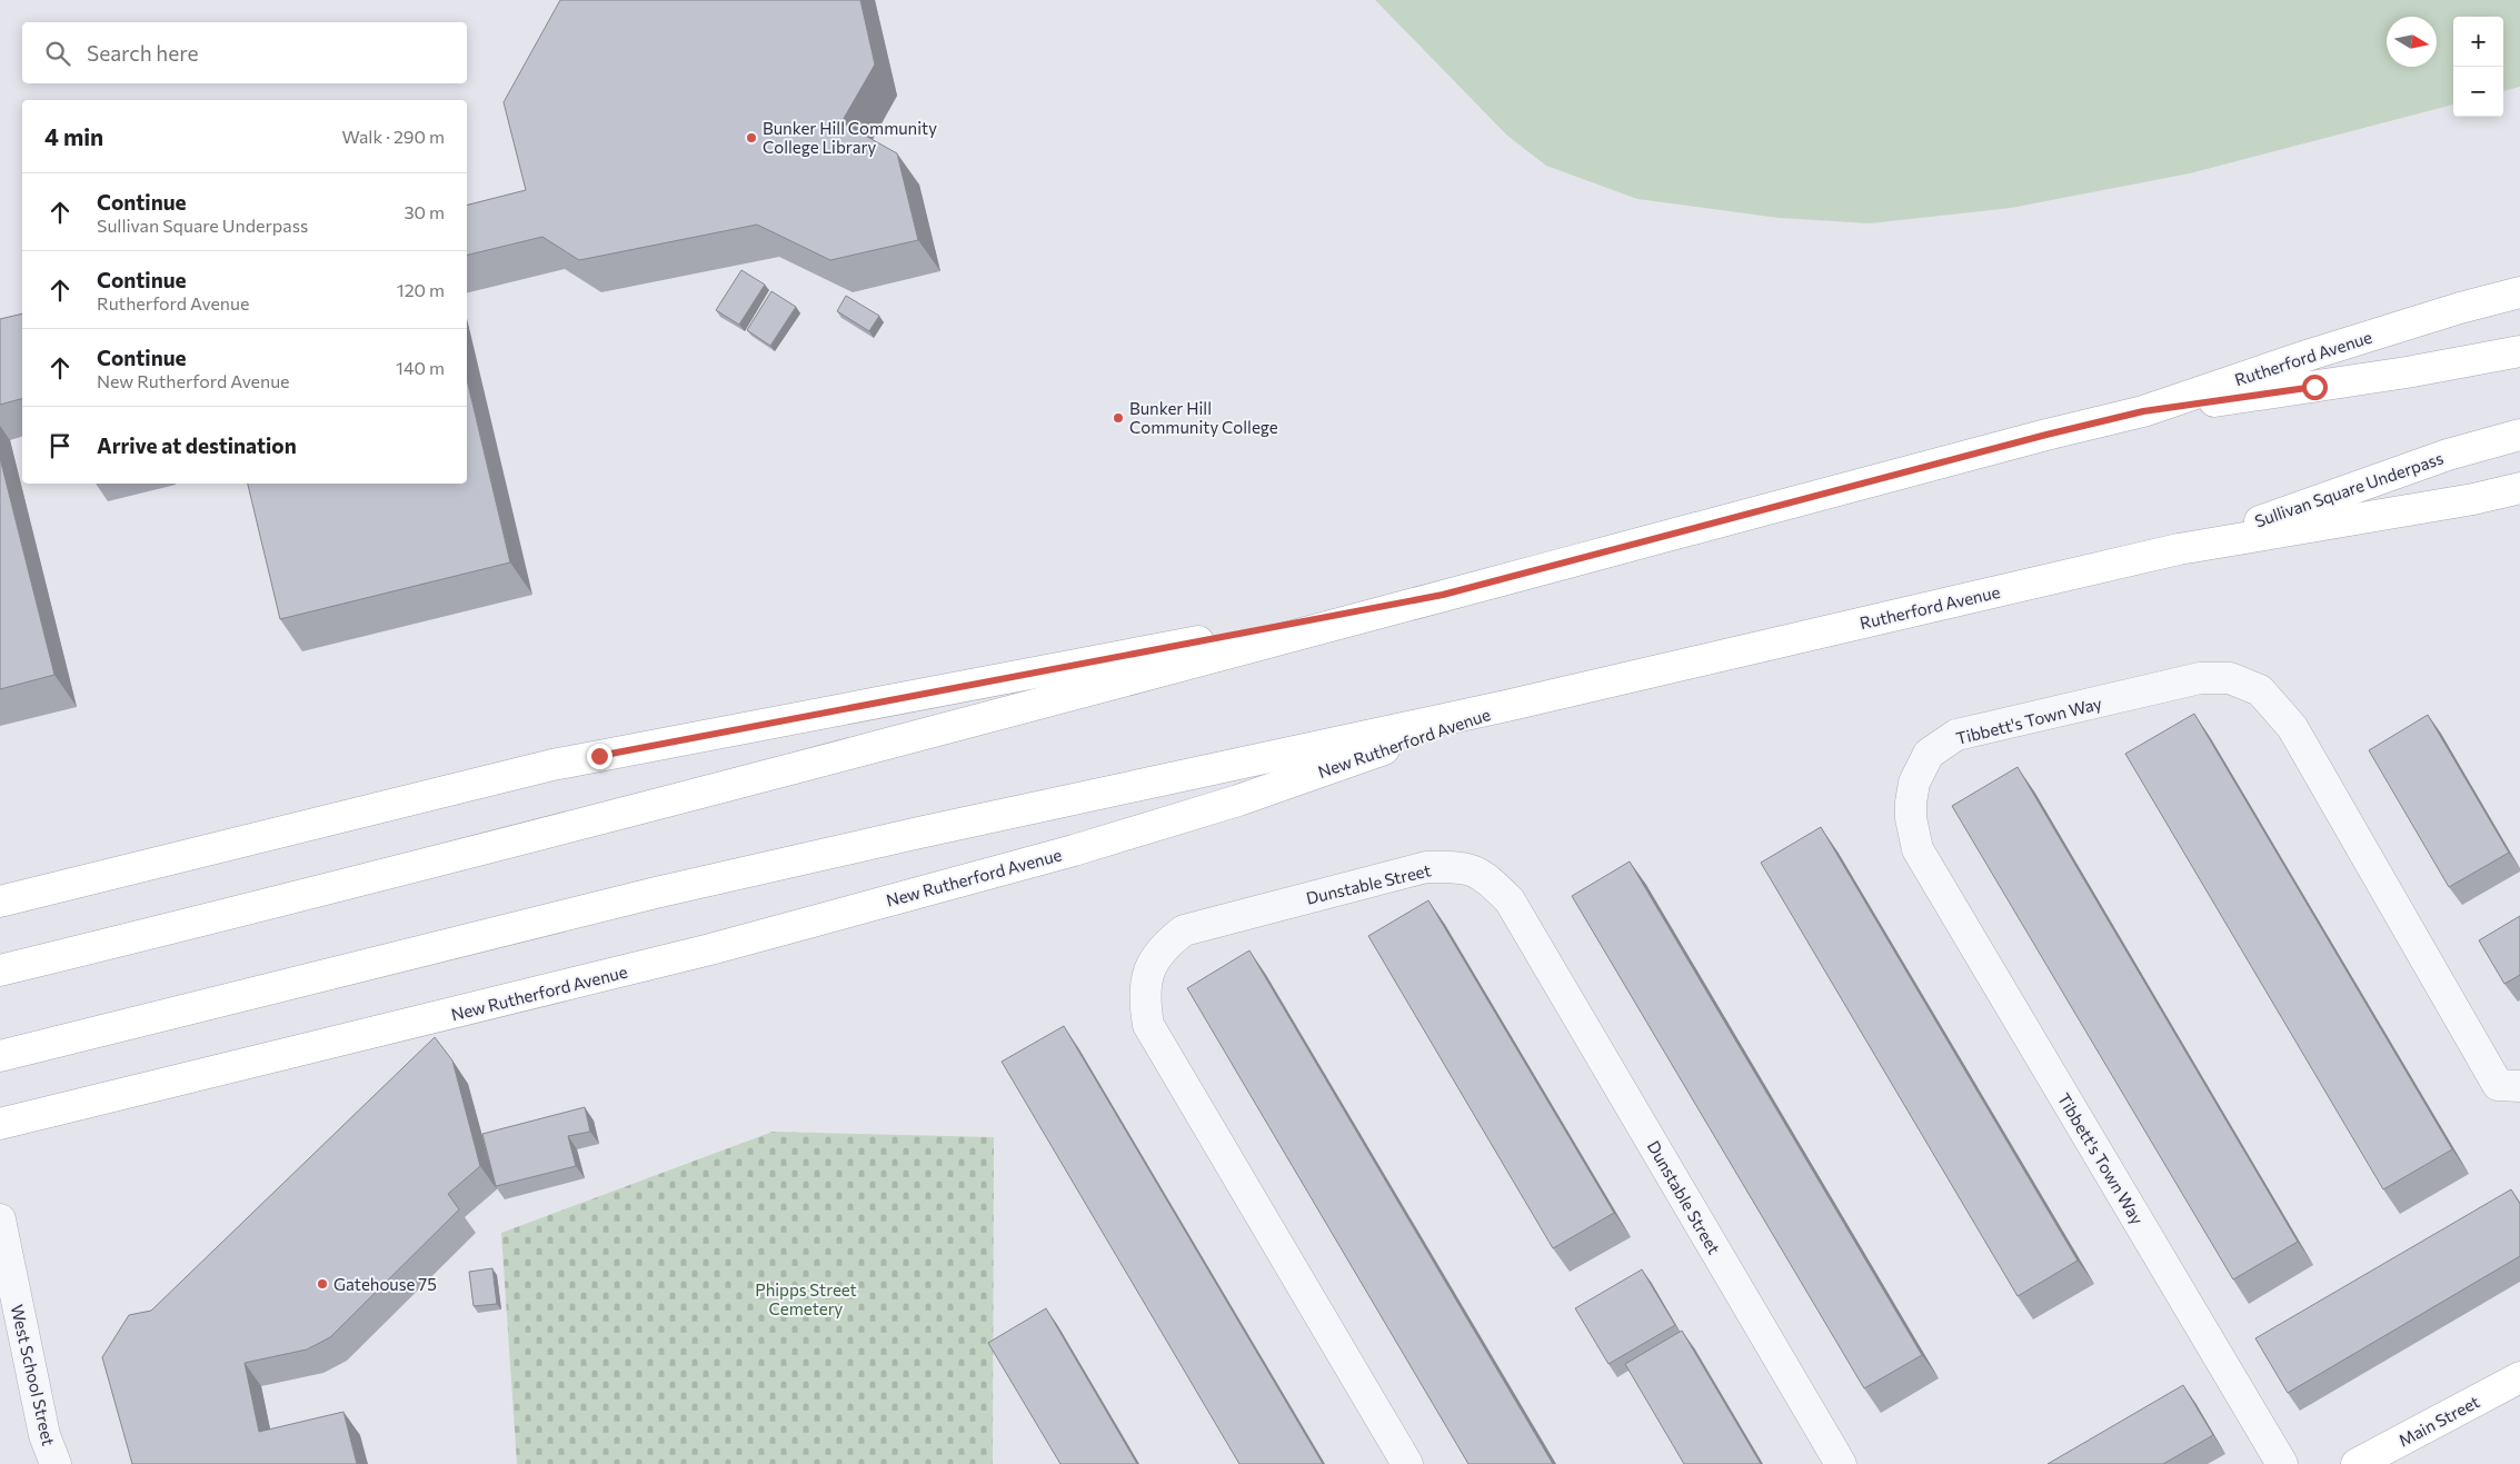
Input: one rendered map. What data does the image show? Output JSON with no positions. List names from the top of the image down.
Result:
{
  "streets": {
    "main road": [
      "Rutherford Avenue",
      "Sullivan Square Underpass",
      "New Rutherford Avenue",
      "Main Street"
    ],
    "street": ["Tibbett's Town Way", "Dunstable Street", "West School Street"]
  },
  "crossings": [
    ["Rutherford Avenue", "Sullivan Square Underpass"],
    ["Rutherford Avenue", "New Rutherford Avenue"]
  ],
  "parks": ["Phipps Street Cemetery"],
  "places": ["Bunker Hill Community College Library", "Bunker Hill Community College", "Gatehouse 75"],
  "north": "right",
  "page": {
    "map_buttons": ["+", "−"],
    "search": "Search here",
    "heading": ["4 min", "Walk · 290 m"],
    "list": [
      ["Continue", "Sullivan Square Underpass", "30 m"],
      ["Continue", "Rutherford Avenue", "120 m"],
      ["Continue", "New Rutherford Avenue", "140 m"],
      "Arrive at destination"
    ]
  }
}
